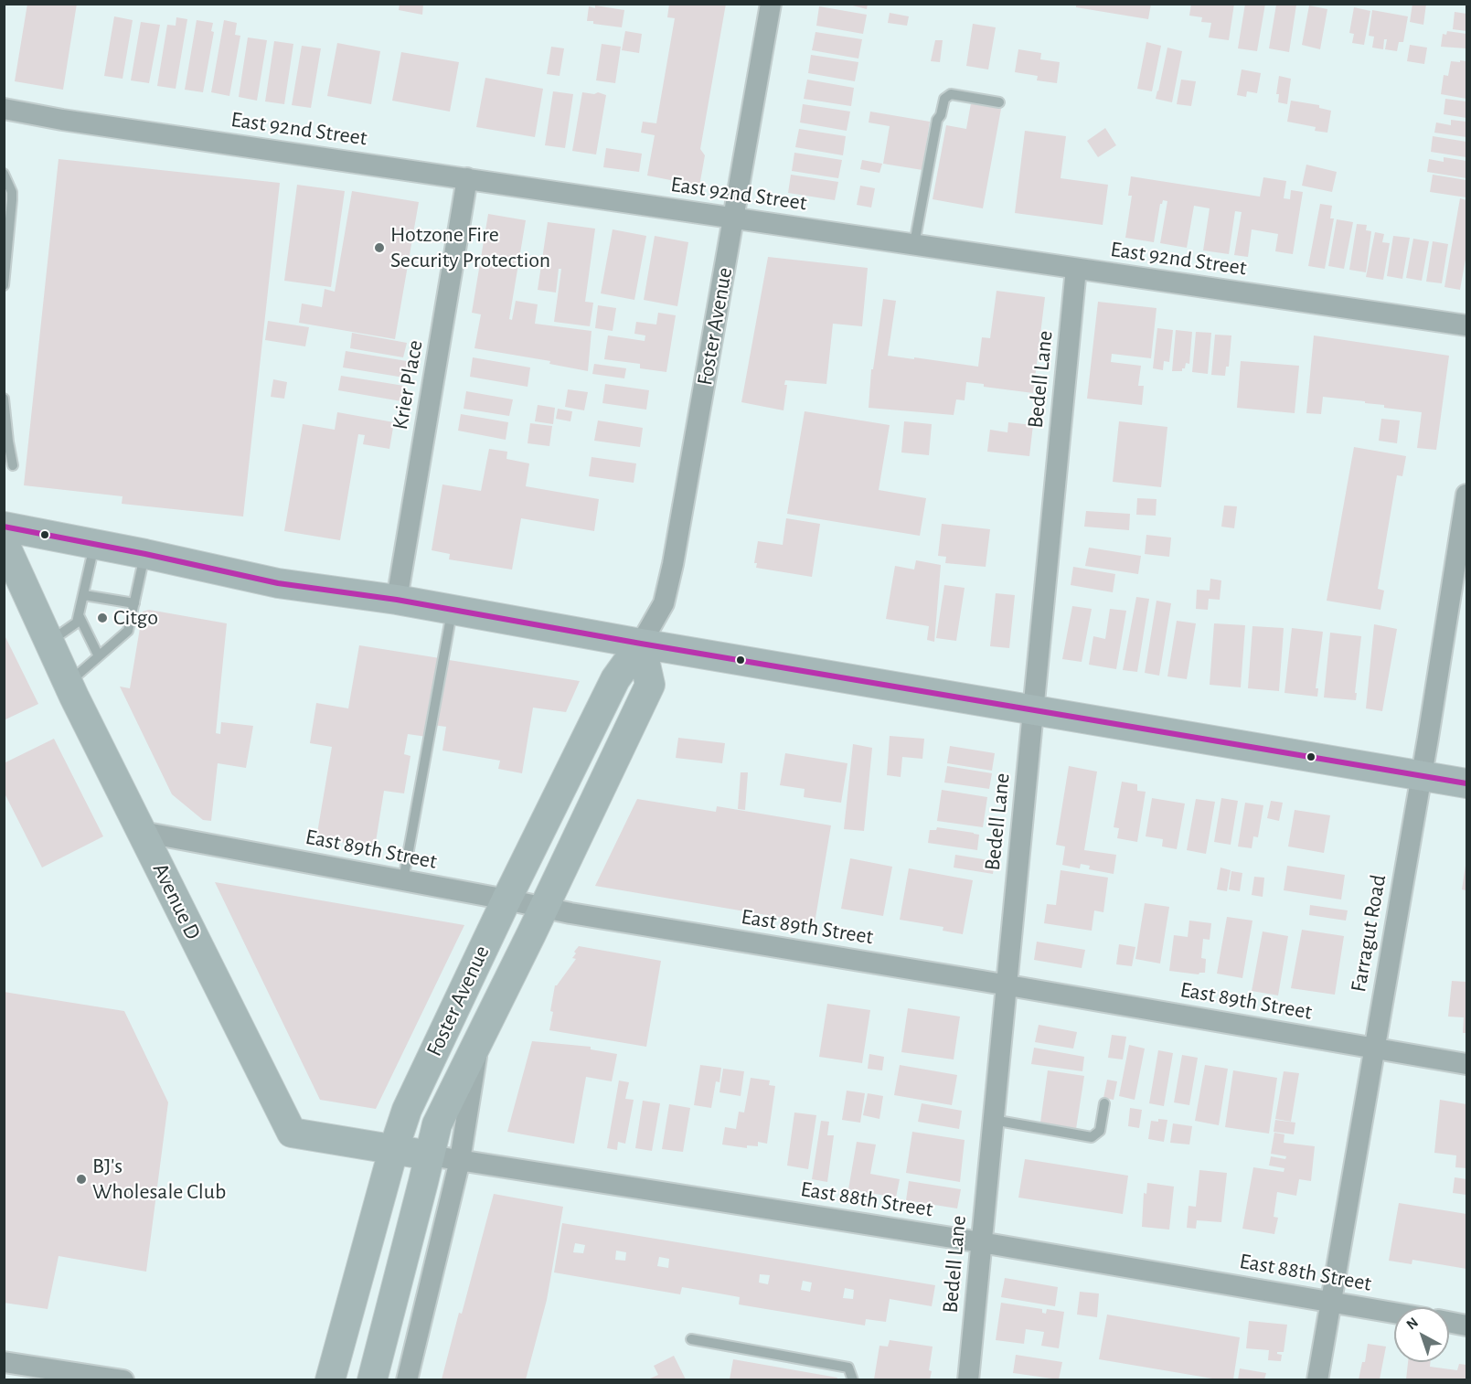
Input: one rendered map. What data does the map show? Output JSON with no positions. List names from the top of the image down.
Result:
{
  "streets": {
    "main road": ["Foster Avenue", "Avenue D"],
    "street": [
      "East 92nd Street",
      "Bedell Lane",
      "Krier Place",
      "East 89th Street",
      "Farragut Road",
      "East 88th Street"
    ]
  },
  "crossings": [
    ["East 92nd Street", "Foster Avenue"],
    ["East 92nd Street", "Bedell Lane"],
    ["East 92nd Street", "Krier Place"],
    ["Foster Avenue", "East 89th Street"],
    ["Foster Avenue", "Avenue D"],
    ["Foster Avenue", "East 88th Street"],
    ["Bedell Lane", "East 89th Street"],
    ["Bedell Lane", "East 88th Street"],
    ["East 89th Street", "Avenue D"],
    ["East 89th Street", "Farragut Road"],
    ["Avenue D", "East 88th Street"],
    ["Farragut Road", "East 88th Street"]
  ],
  "places": ["Hotzone Fire Security Protection", "Citgo", "BJ's Wholesale Club"],
  "north": "top left"
}
